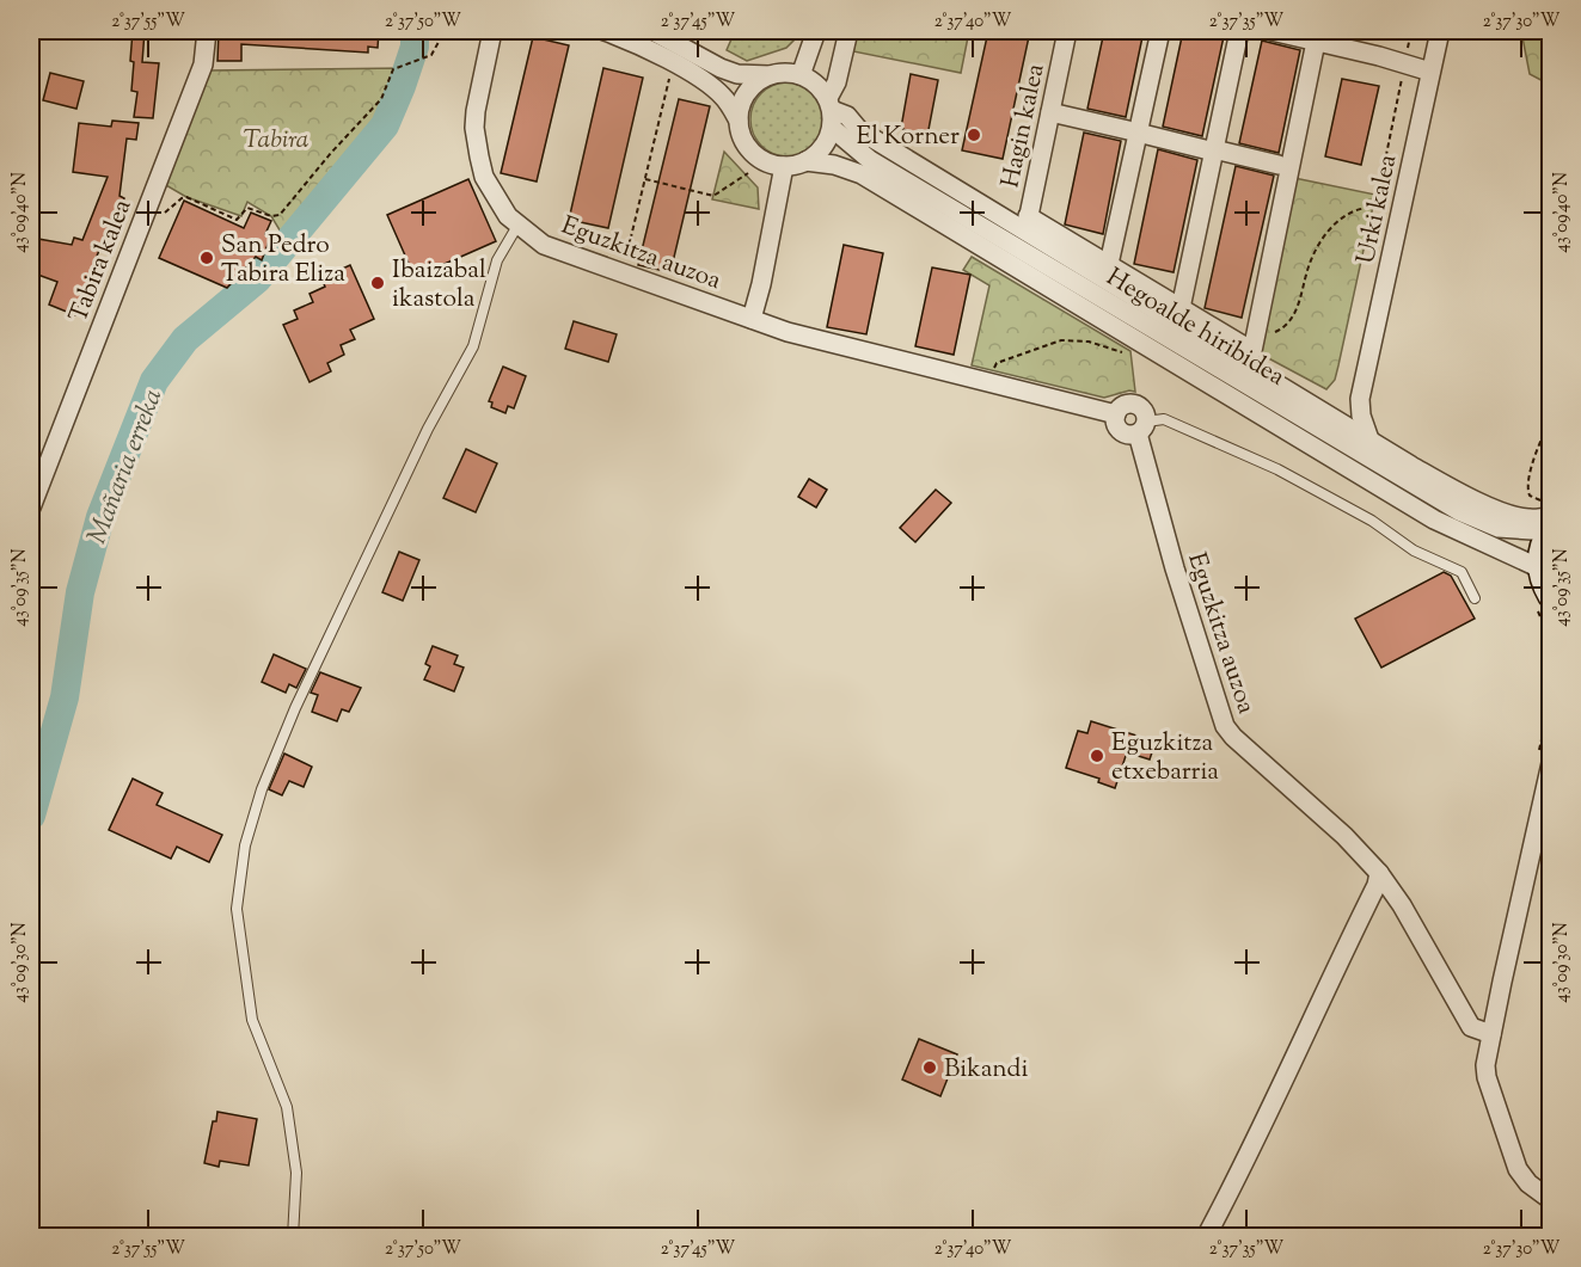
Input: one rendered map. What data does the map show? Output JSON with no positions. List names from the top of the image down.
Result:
{
  "streets": {
    "street": [
      "Hagin kalea",
      "Urki kalea",
      "Eguzkitza auzoa",
      "Tabira kalea",
      "Hegoalde hiribidea"
    ]
  },
  "crossings": [
    ["Hagin kalea", "Hegoalde hiribidea"]
  ],
  "water": ["Mañaria erreka"],
  "parks": ["Tabira"],
  "places": [
    "El Korner",
    "San Pedro Tabira Eliza",
    "Ibaizabal ikastola",
    "Eguzkitza etxebarria",
    "Bikandi"
  ],
  "coordinates": [
    "2°37'55\"W",
    "2°37'50\"W",
    "2°37'45\"W",
    "2°37'40\"W",
    "2°37'35\"W",
    "2°37'30\"W",
    "43°09'40\"N",
    "43°09'35\"N",
    "43°09'30\"N"
  ]
}
